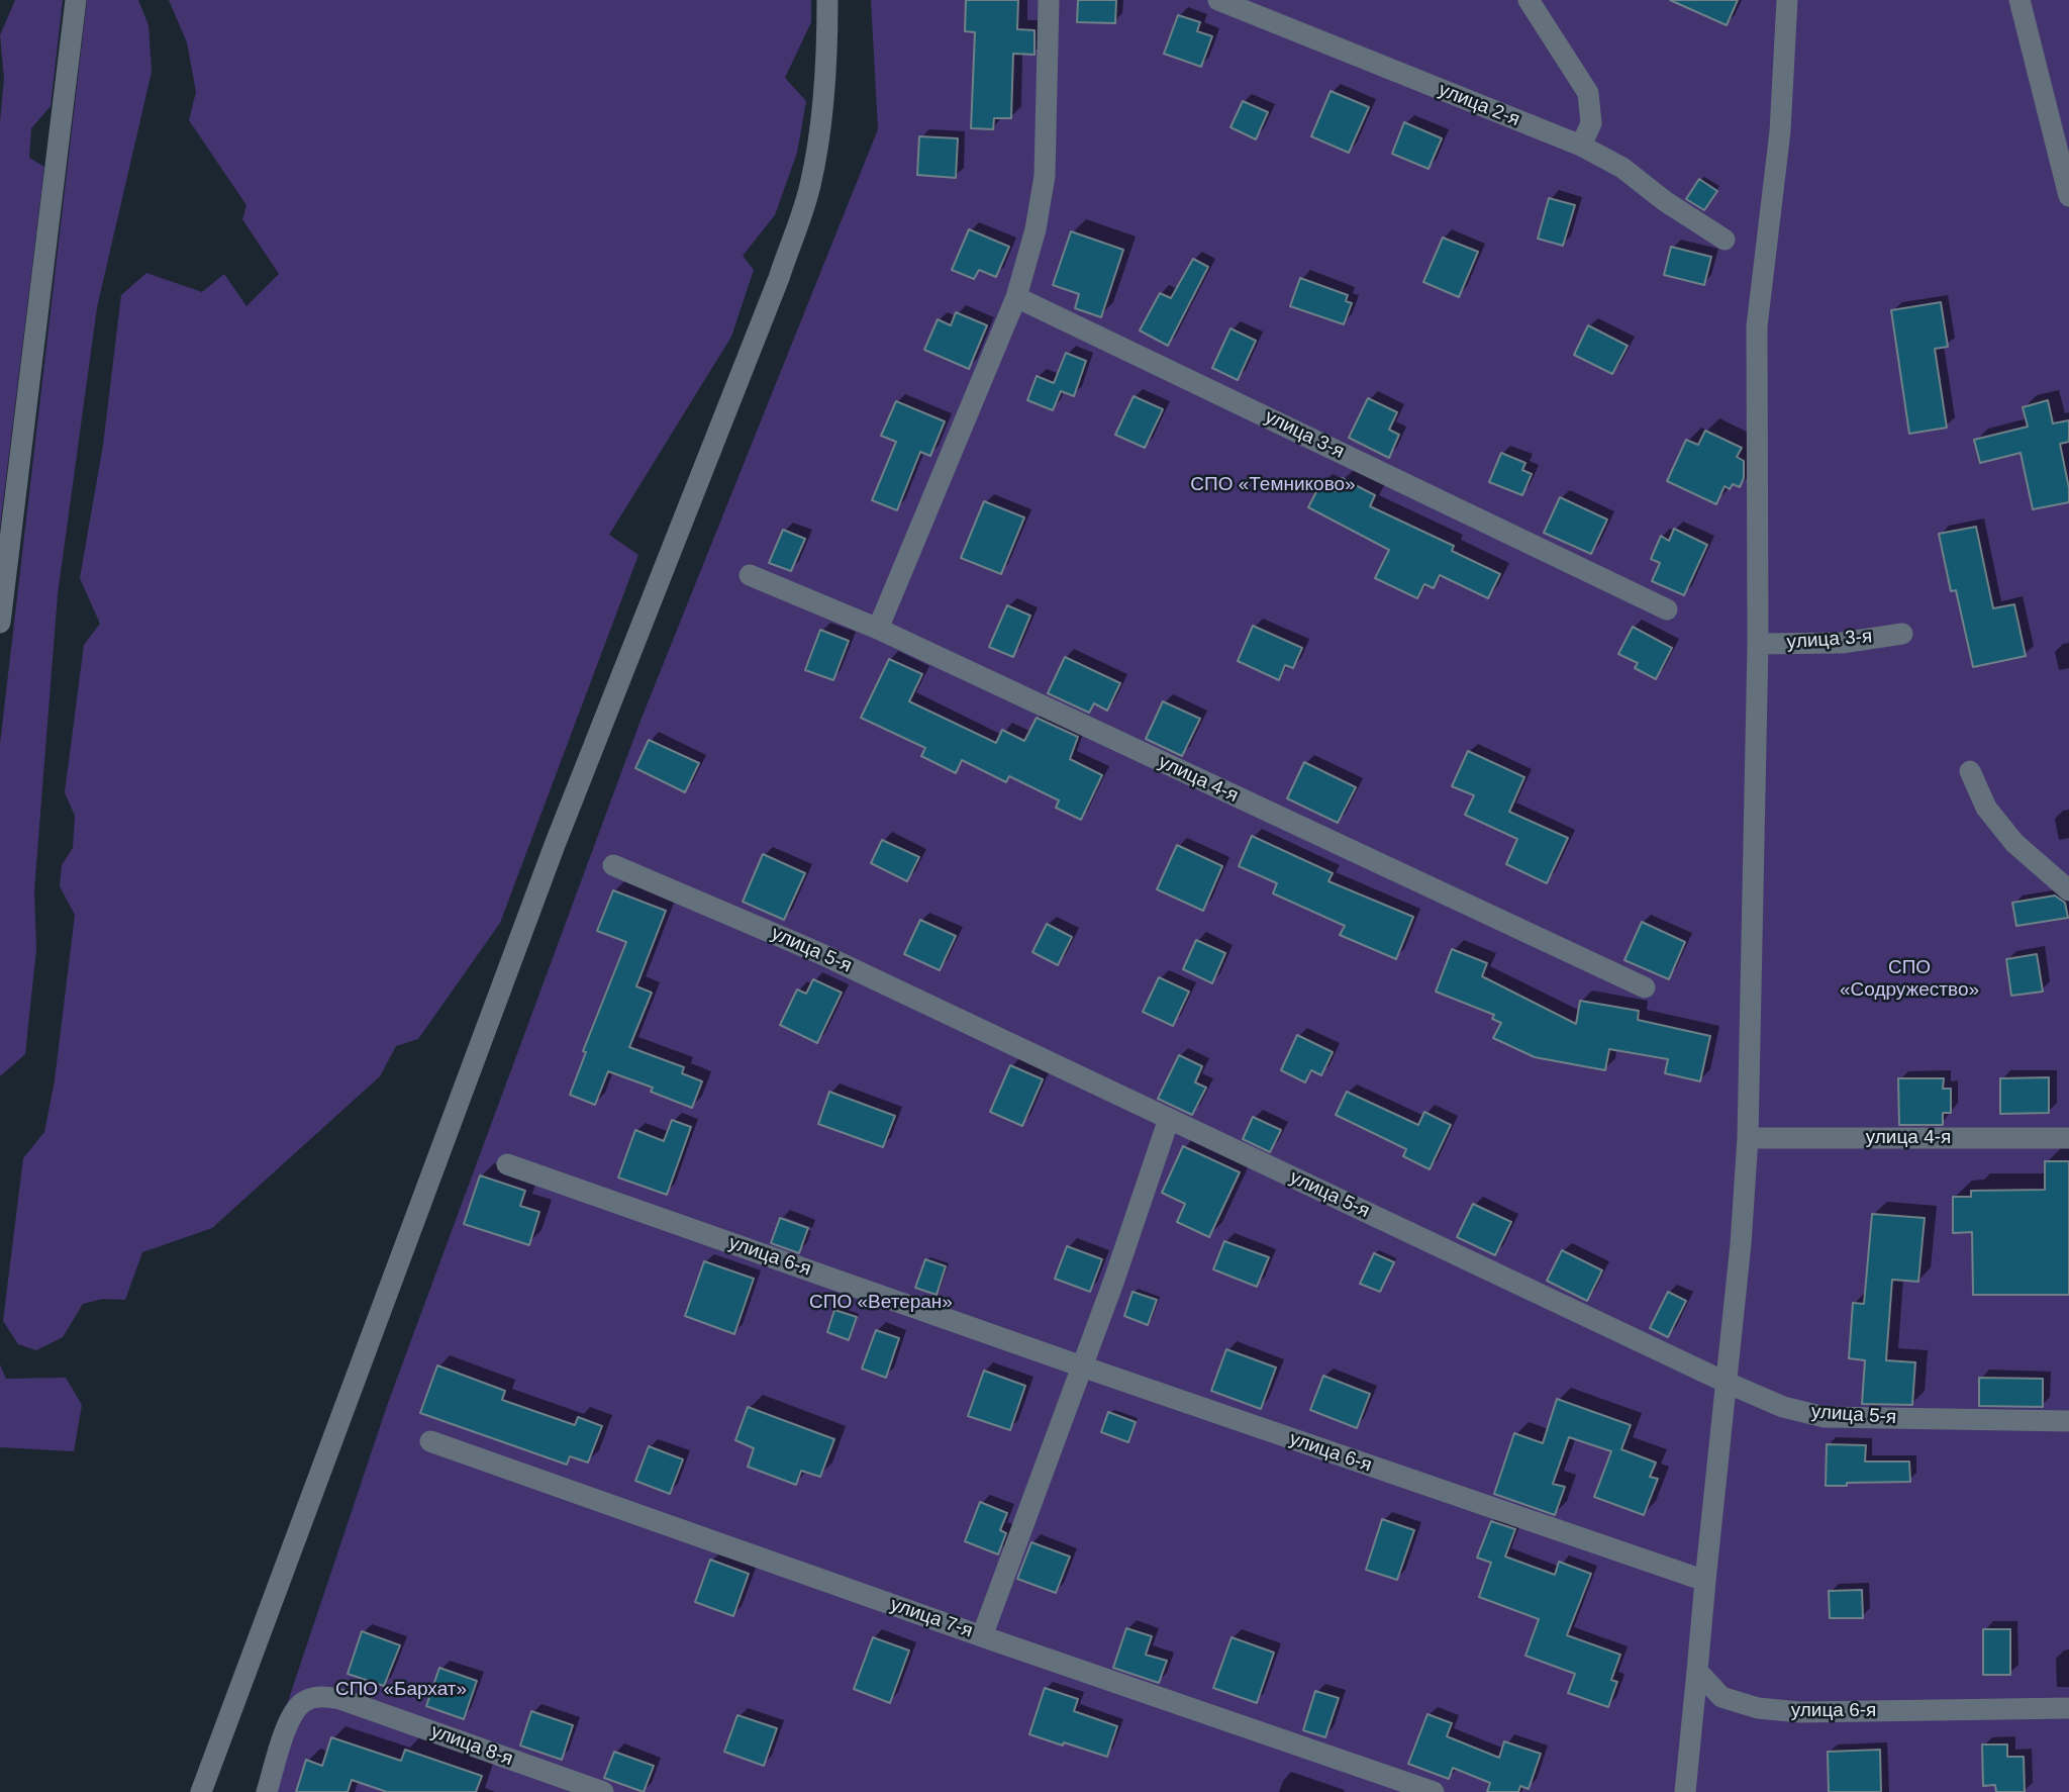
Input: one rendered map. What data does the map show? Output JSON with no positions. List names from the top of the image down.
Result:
{
  "streets": {
    "street": [
      "улица 2-я",
      "улица 3-я",
      "улица 4-я",
      "улица 5-я",
      "улица 6-я",
      "улица 7-я",
      "улица 8-я"
    ]
  },
  "parks": [
    "СПО «Темниково»",
    "СПО «Содружество»",
    "СПО «Ветеран»",
    "СПО «Бархат»"
  ]
}
